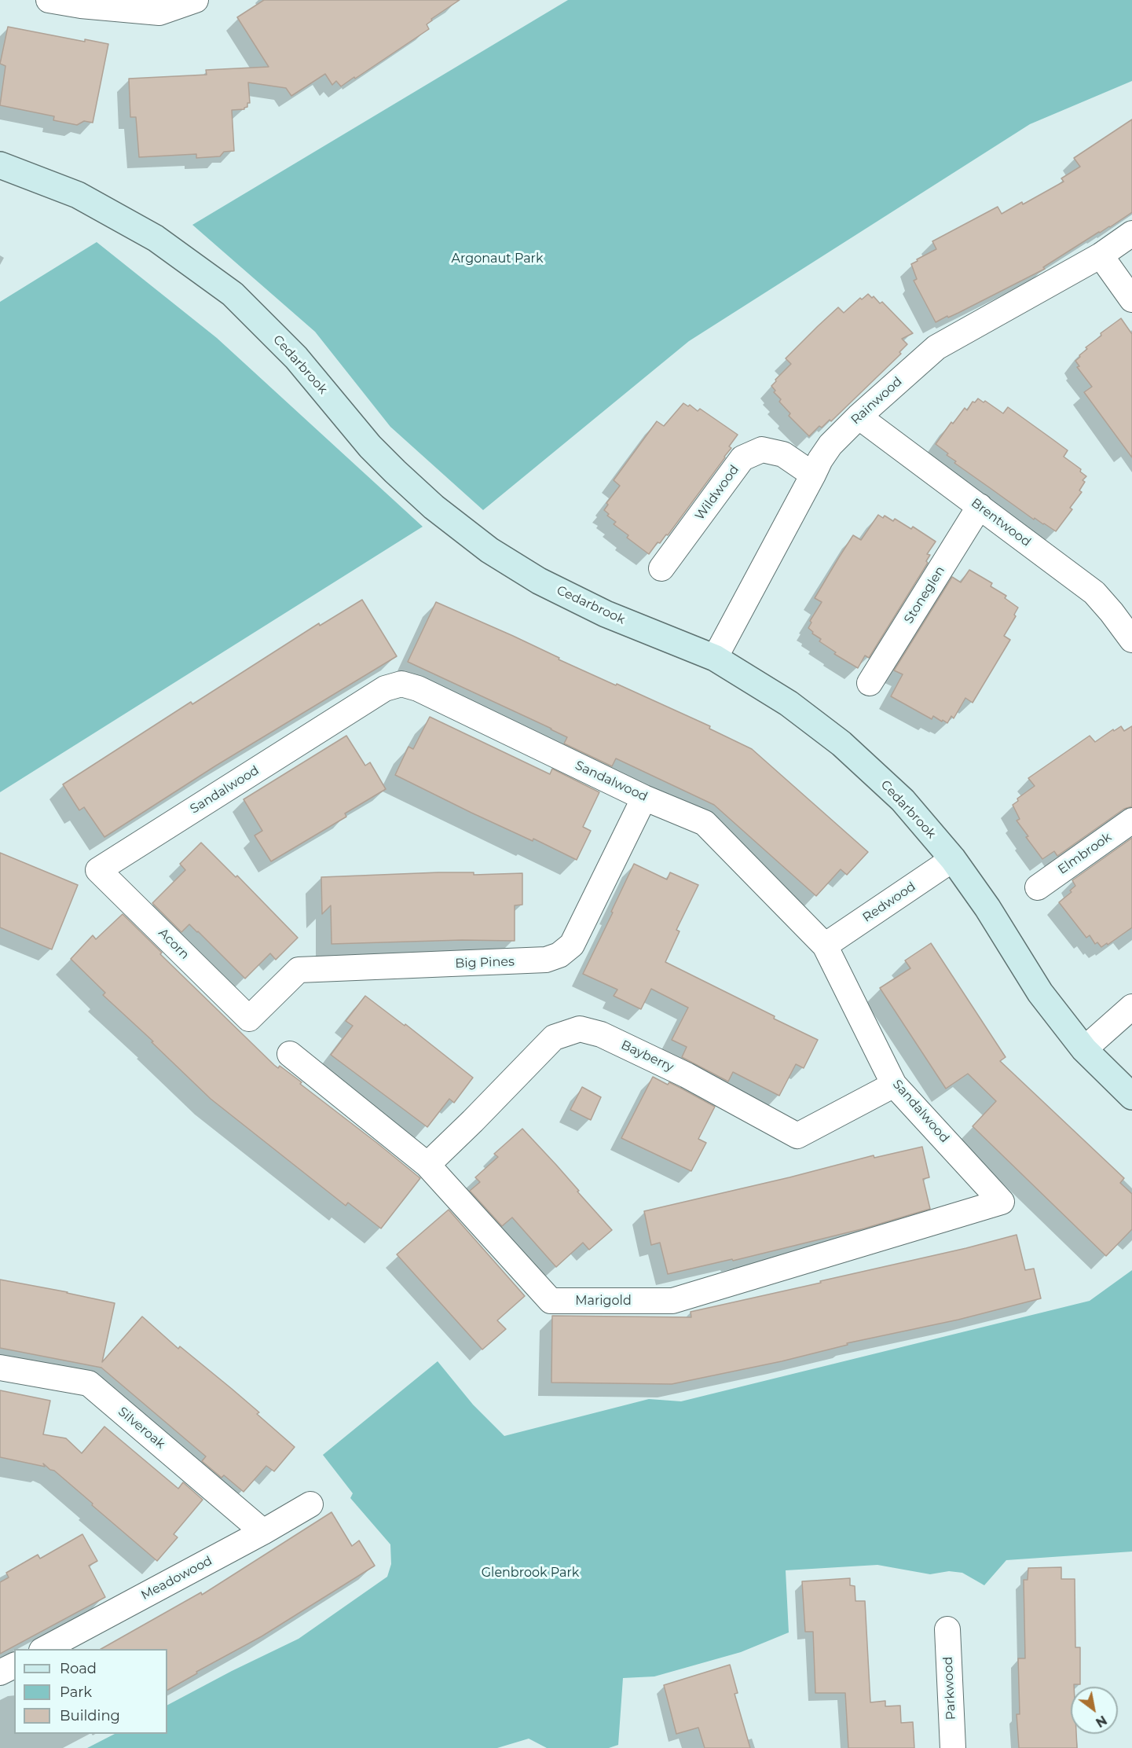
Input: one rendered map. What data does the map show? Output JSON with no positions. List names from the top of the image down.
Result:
{
  "streets": {
    "street": [
      "Cedarbrook",
      "Rainwood",
      "Wildwood",
      "Brentwood",
      "Stoneglen",
      "Sandalwood",
      "Elmbrook",
      "Redwood",
      "Acorn",
      "Big Pines",
      "Bayberry",
      "Marigold",
      "Silveroak",
      "Meadowood",
      "Parkwood"
    ]
  },
  "crossings": [
    ["Cedarbrook", "Rainwood"],
    ["Cedarbrook", "Redwood"],
    ["Rainwood", "Wildwood"],
    ["Rainwood", "Brentwood"],
    ["Brentwood", "Stoneglen"],
    ["Sandalwood", "Redwood"],
    ["Sandalwood", "Acorn"],
    ["Sandalwood", "Big Pines"],
    ["Sandalwood", "Bayberry"],
    ["Sandalwood", "Marigold"],
    ["Acorn", "Big Pines"],
    ["Bayberry", "Marigold"],
    ["Silveroak", "Meadowood"]
  ],
  "parks": ["Argonaut Park", "Glenbrook Park"],
  "legend": ["Road", "Park", "Building"],
  "north": "bottom right"
}
